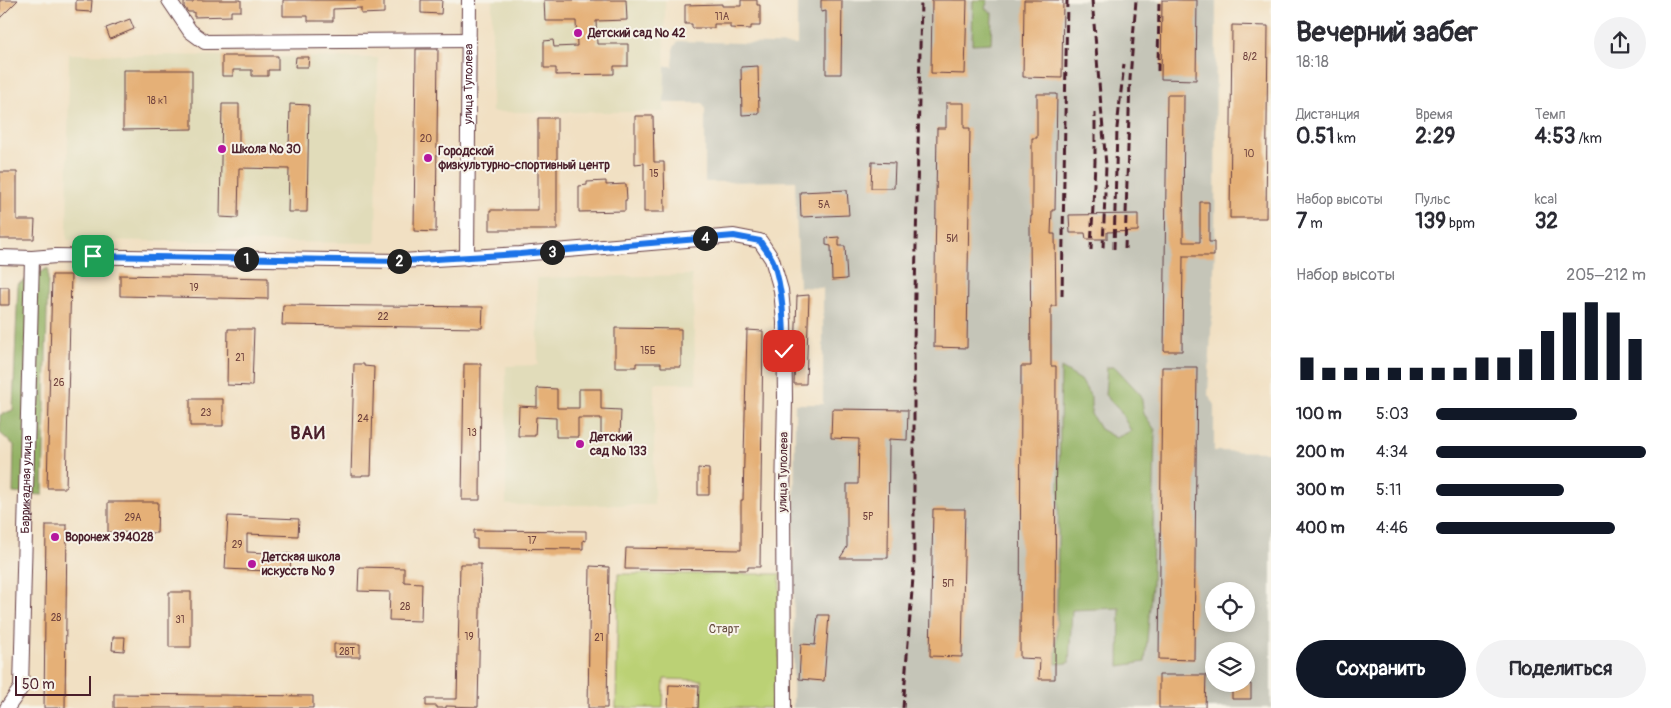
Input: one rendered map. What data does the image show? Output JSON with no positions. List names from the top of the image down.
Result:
{
  "streets": {
    "street": ["улица Туполева", "Баррикадная улица"]
  },
  "districts": ["ВАИ"],
  "parks": ["Старт"],
  "places": [
    "Детский сад № 42",
    "Школа № 30",
    "Городской физкультурно-спортивный центр",
    "Детский сад № 133",
    "Воронеж 394028",
    "Детская школа искусств № 9"
  ],
  "house_numbers": [
    "11А",
    "8/2",
    "18 к1",
    "20",
    "10",
    "15",
    "5А",
    "5И",
    "19",
    "22",
    "15Б",
    "21",
    "26",
    "23",
    "24",
    "13",
    "5Р",
    "29А",
    "17",
    "29",
    "5П",
    "28",
    "28",
    "31",
    "19",
    "21",
    "28Т"
  ],
  "scale_bar": "50 m",
  "page": {
    "heading": ["Вечерний забег", "18:18"],
    "stats": [
      ["Дистанция", "0.51 km"],
      ["Время", "2:29"],
      ["Темп", "4:53 /km"],
      ["Набор высоты", "7 m"],
      ["Пульс", "139 bpm"],
      ["kcal", "32"]
    ],
    "pins": [
      "4",
      "3",
      "1",
      "2"
    ],
    "chart": ["Набор высоты", "205–212 m"],
    "list": [
      {
        "name": "100 m",
        "note": "5:03"
      },
      {
        "name": "200 m",
        "note": "4:34"
      },
      {
        "name": "300 m",
        "note": "5:11"
      },
      {
        "name": "400 m",
        "note": "4:46"
      }
    ],
    "buttons": ["Сохранить", "Поделиться"],
    "scale": "50 m"
  }
}
